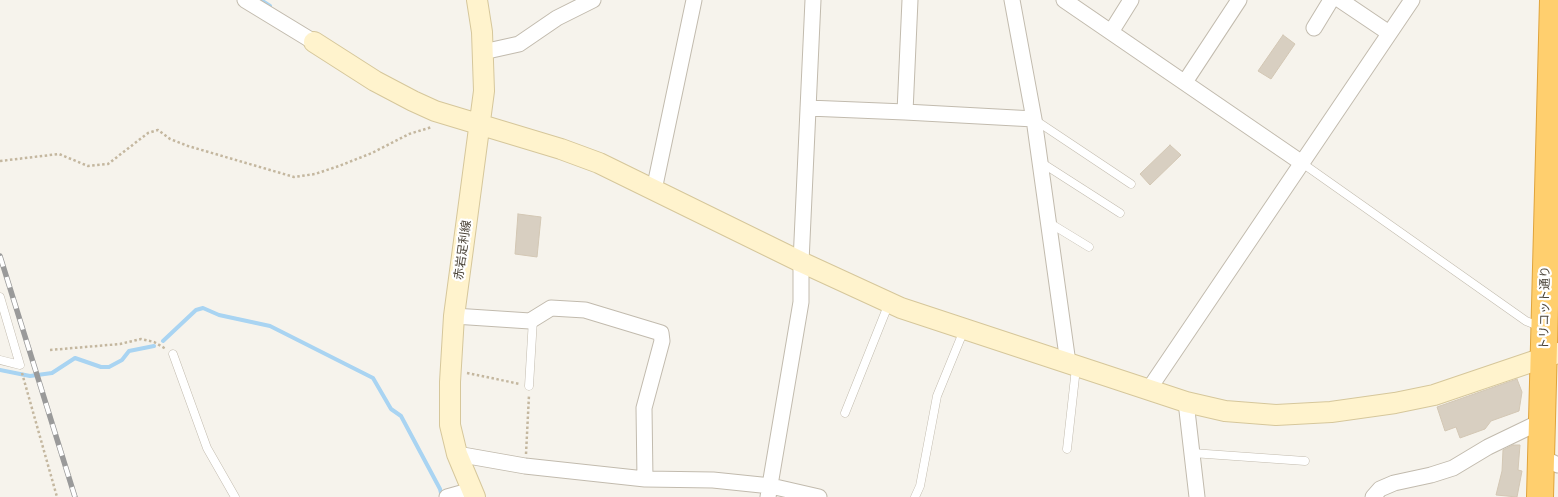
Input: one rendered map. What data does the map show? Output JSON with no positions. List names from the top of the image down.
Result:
{
  "streets": {
    "highway": ["トリコット通り"],
    "street": ["赤岩足利線"]
  }
}
